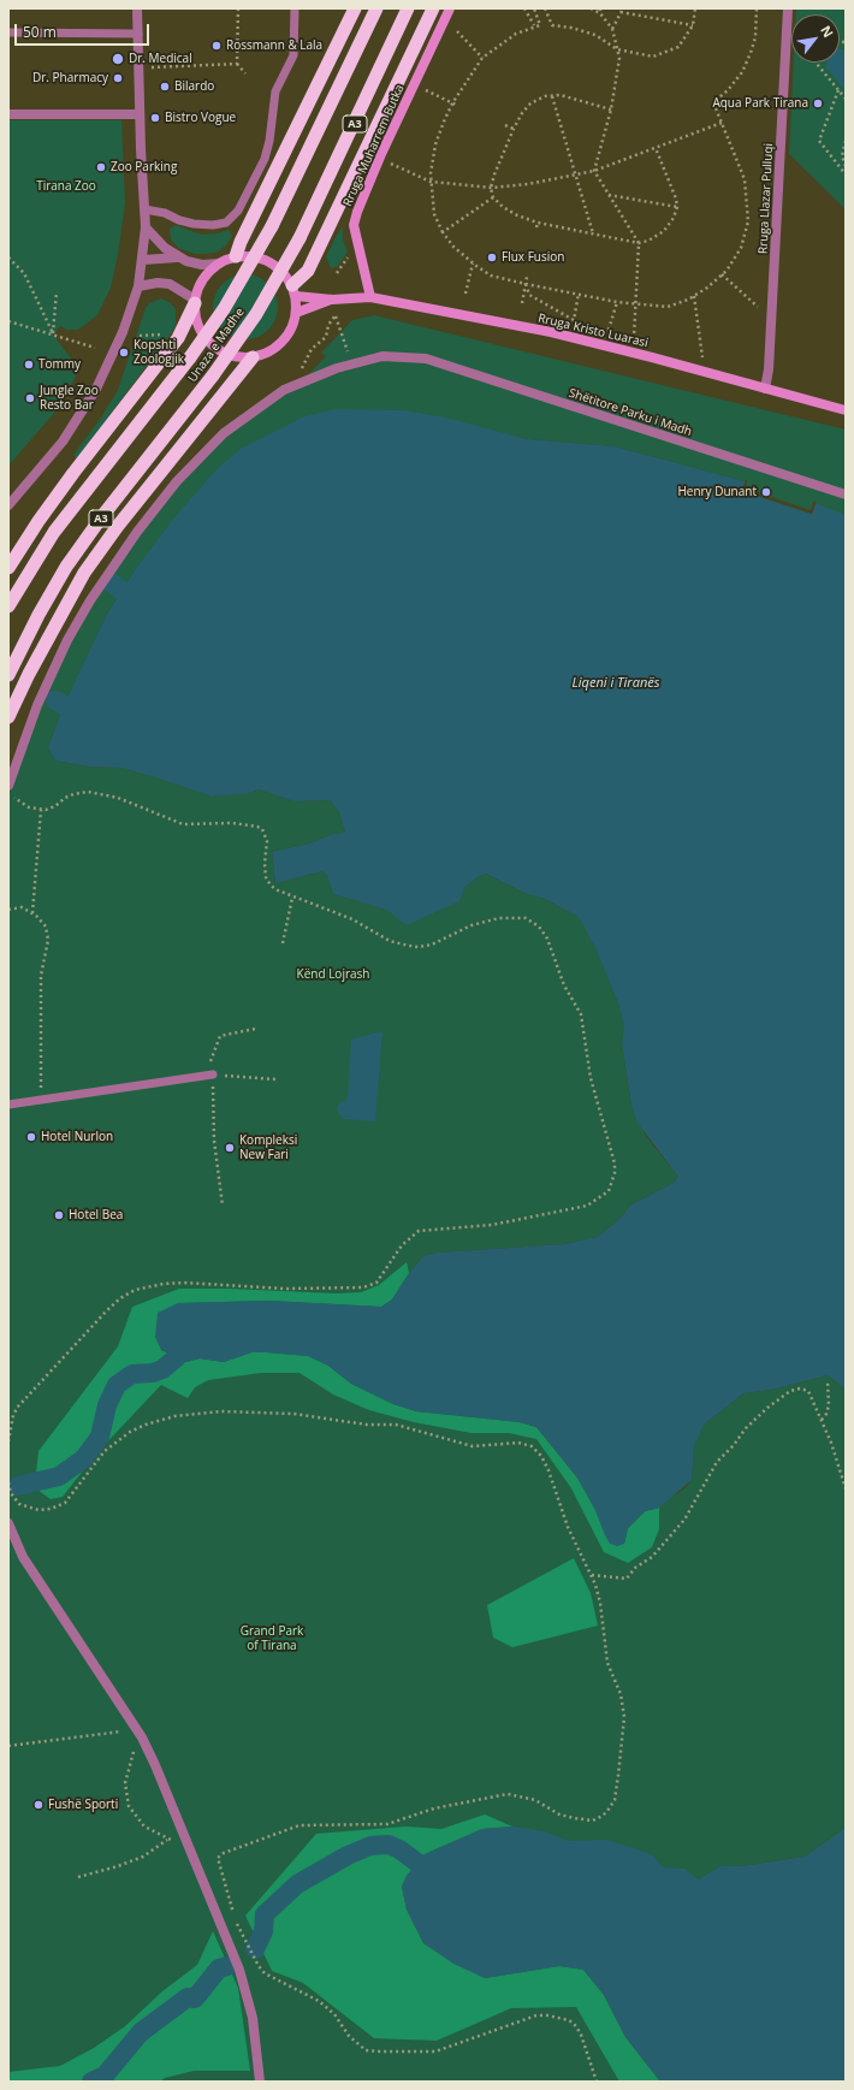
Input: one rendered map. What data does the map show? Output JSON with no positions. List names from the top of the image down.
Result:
{
  "streets": {
    "highway": ["A3", "Unaza e Madhe"],
    "main road": ["Rruga Muharrem Butka", "Rruga Kristo Luarasi"],
    "street": ["Rruga Llazar Pulluqi", "Shëtitore Parku i Madh"]
  },
  "crossings": [
    ["Rruga Muharrem Butka", "Rruga Kristo Luarasi"],
    ["Rruga Llazar Pulluqi", "Rruga Kristo Luarasi"]
  ],
  "water": ["Liqeni i Tiranës"],
  "parks": ["Tirana Zoo", "Kënd Lojrash", "Grand Park of Tirana"],
  "places": [
    "Rossmann & Lala",
    "Dr. Medical",
    "Dr. Pharmacy",
    "Bilardo",
    "Aqua Park Tirana",
    "Bistro Vogue",
    "Zoo Parking",
    "Flux Fusion",
    "Kopshti Zoologjik",
    "Tommy",
    "Jungle Zoo Resto Bar",
    "Henry Dunant",
    "Hotel Nurlon",
    "Kompleksi New Fari",
    "Hotel Bea",
    "Fushë Sporti"
  ],
  "scale_bar": "50 m",
  "north": "top right"
}
